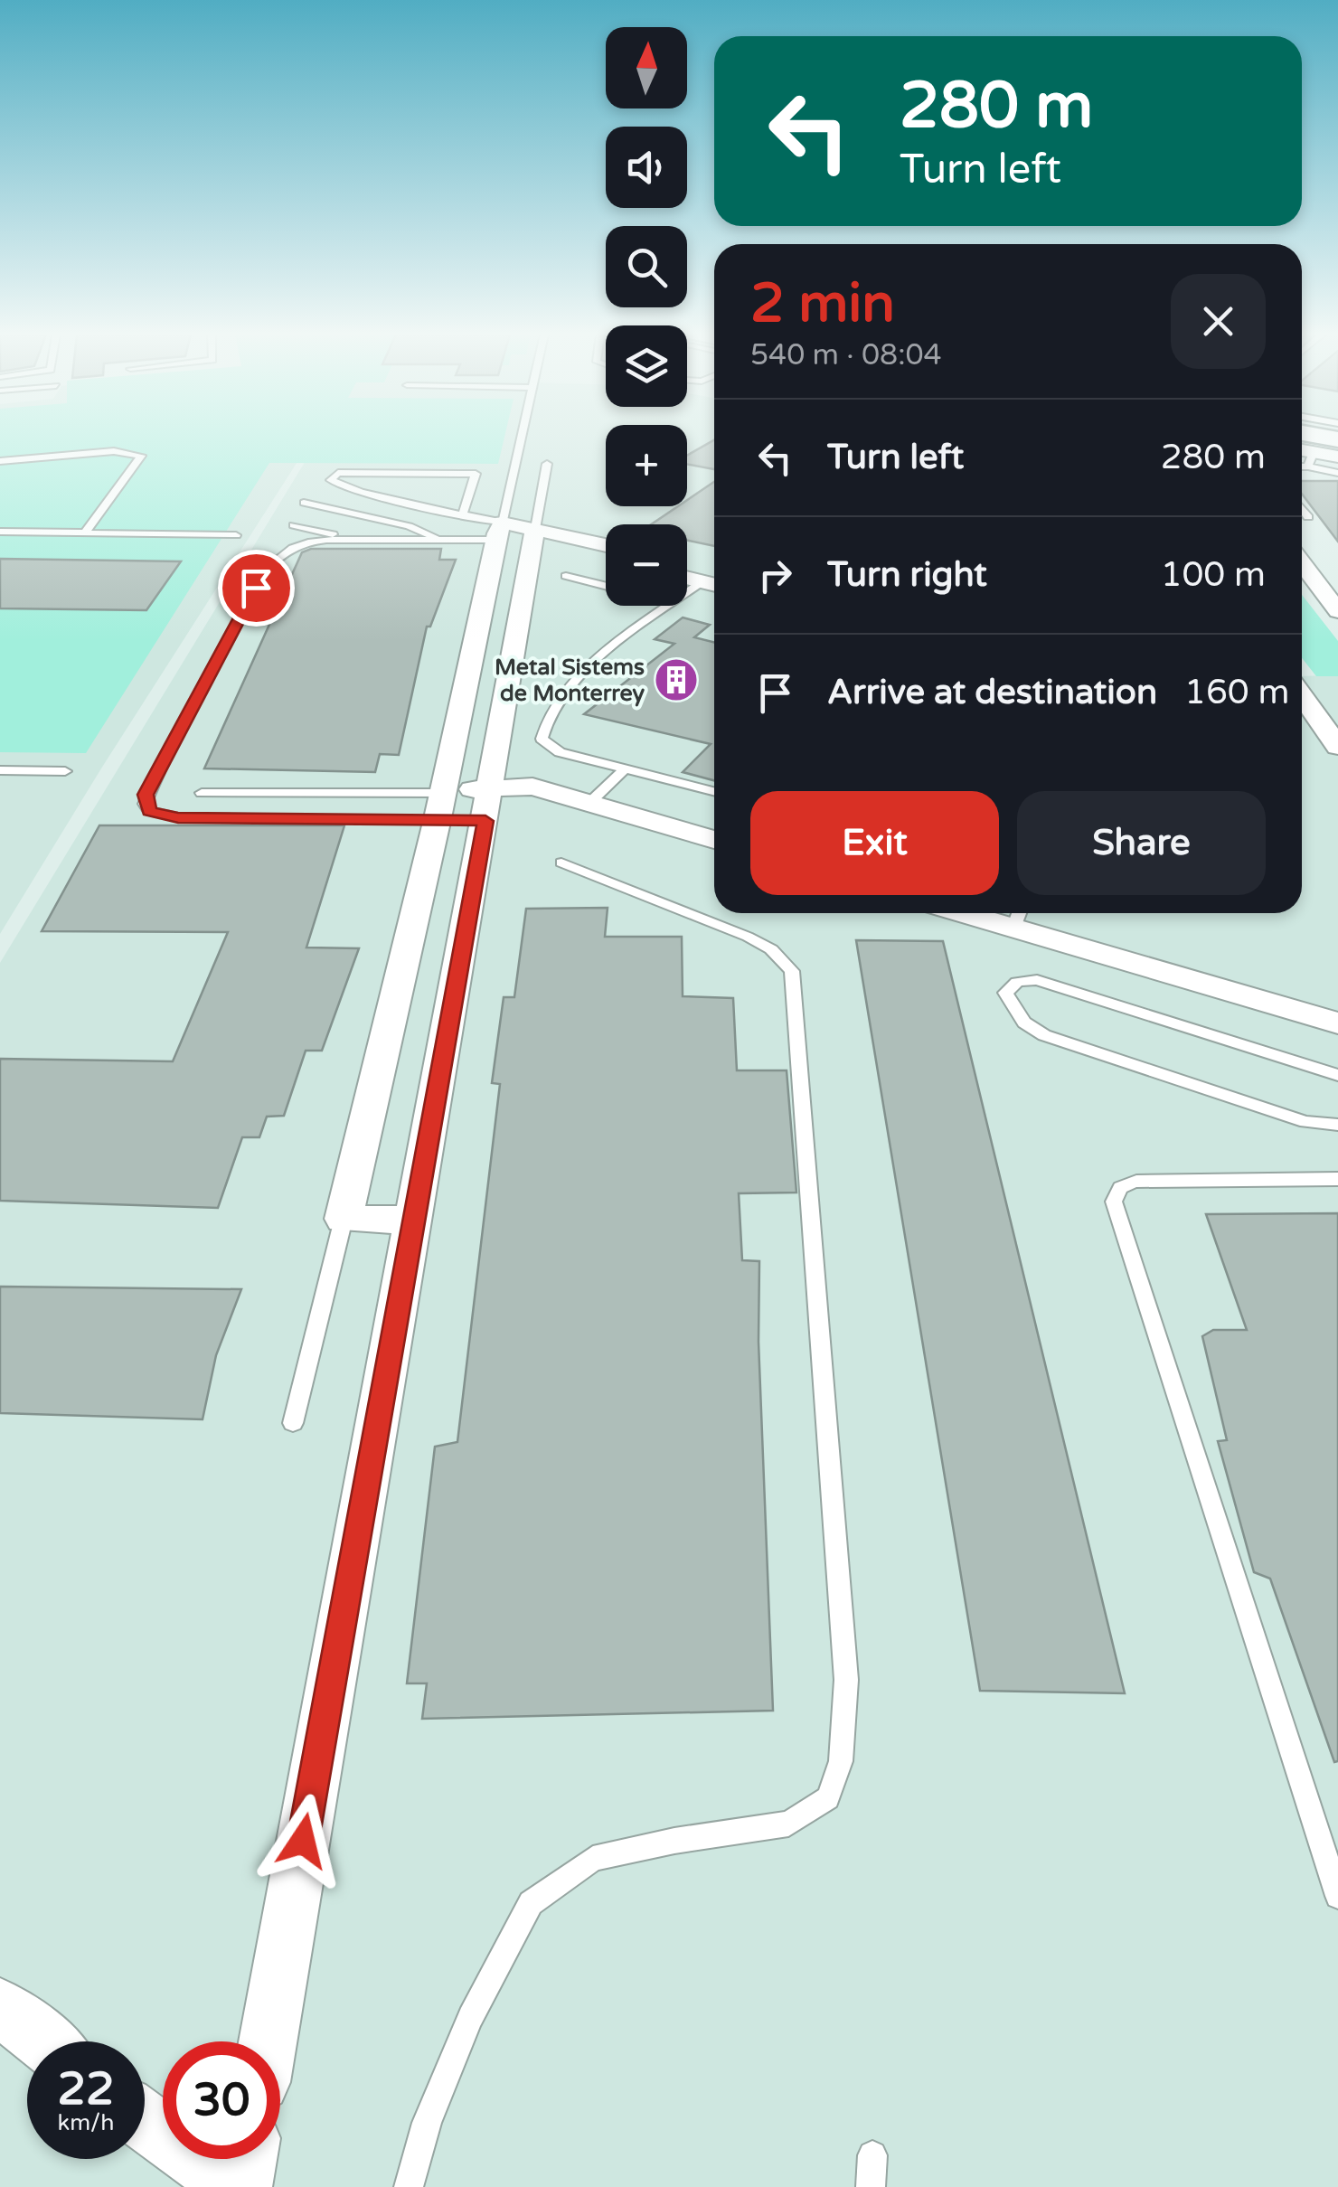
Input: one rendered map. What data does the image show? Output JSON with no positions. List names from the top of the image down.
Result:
{
  "places": {
    "building": ["Metal Sistems de Monterrey"]
  },
  "north": "top",
  "page": {
    "map_buttons": ["+", "−"],
    "turn": ["280 m", "Turn left"],
    "heading": ["2 min", "540 m · 08:04"],
    "list": [
      {
        "name": "Turn left",
        "value": "280 m"
      },
      {
        "name": "Turn right",
        "value": "100 m"
      },
      {
        "name": "Arrive at destination",
        "value": "160 m"
      }
    ],
    "buttons": ["Exit", "Share"],
    "speed": "22 km/h",
    "limit": "30"
  }
}
